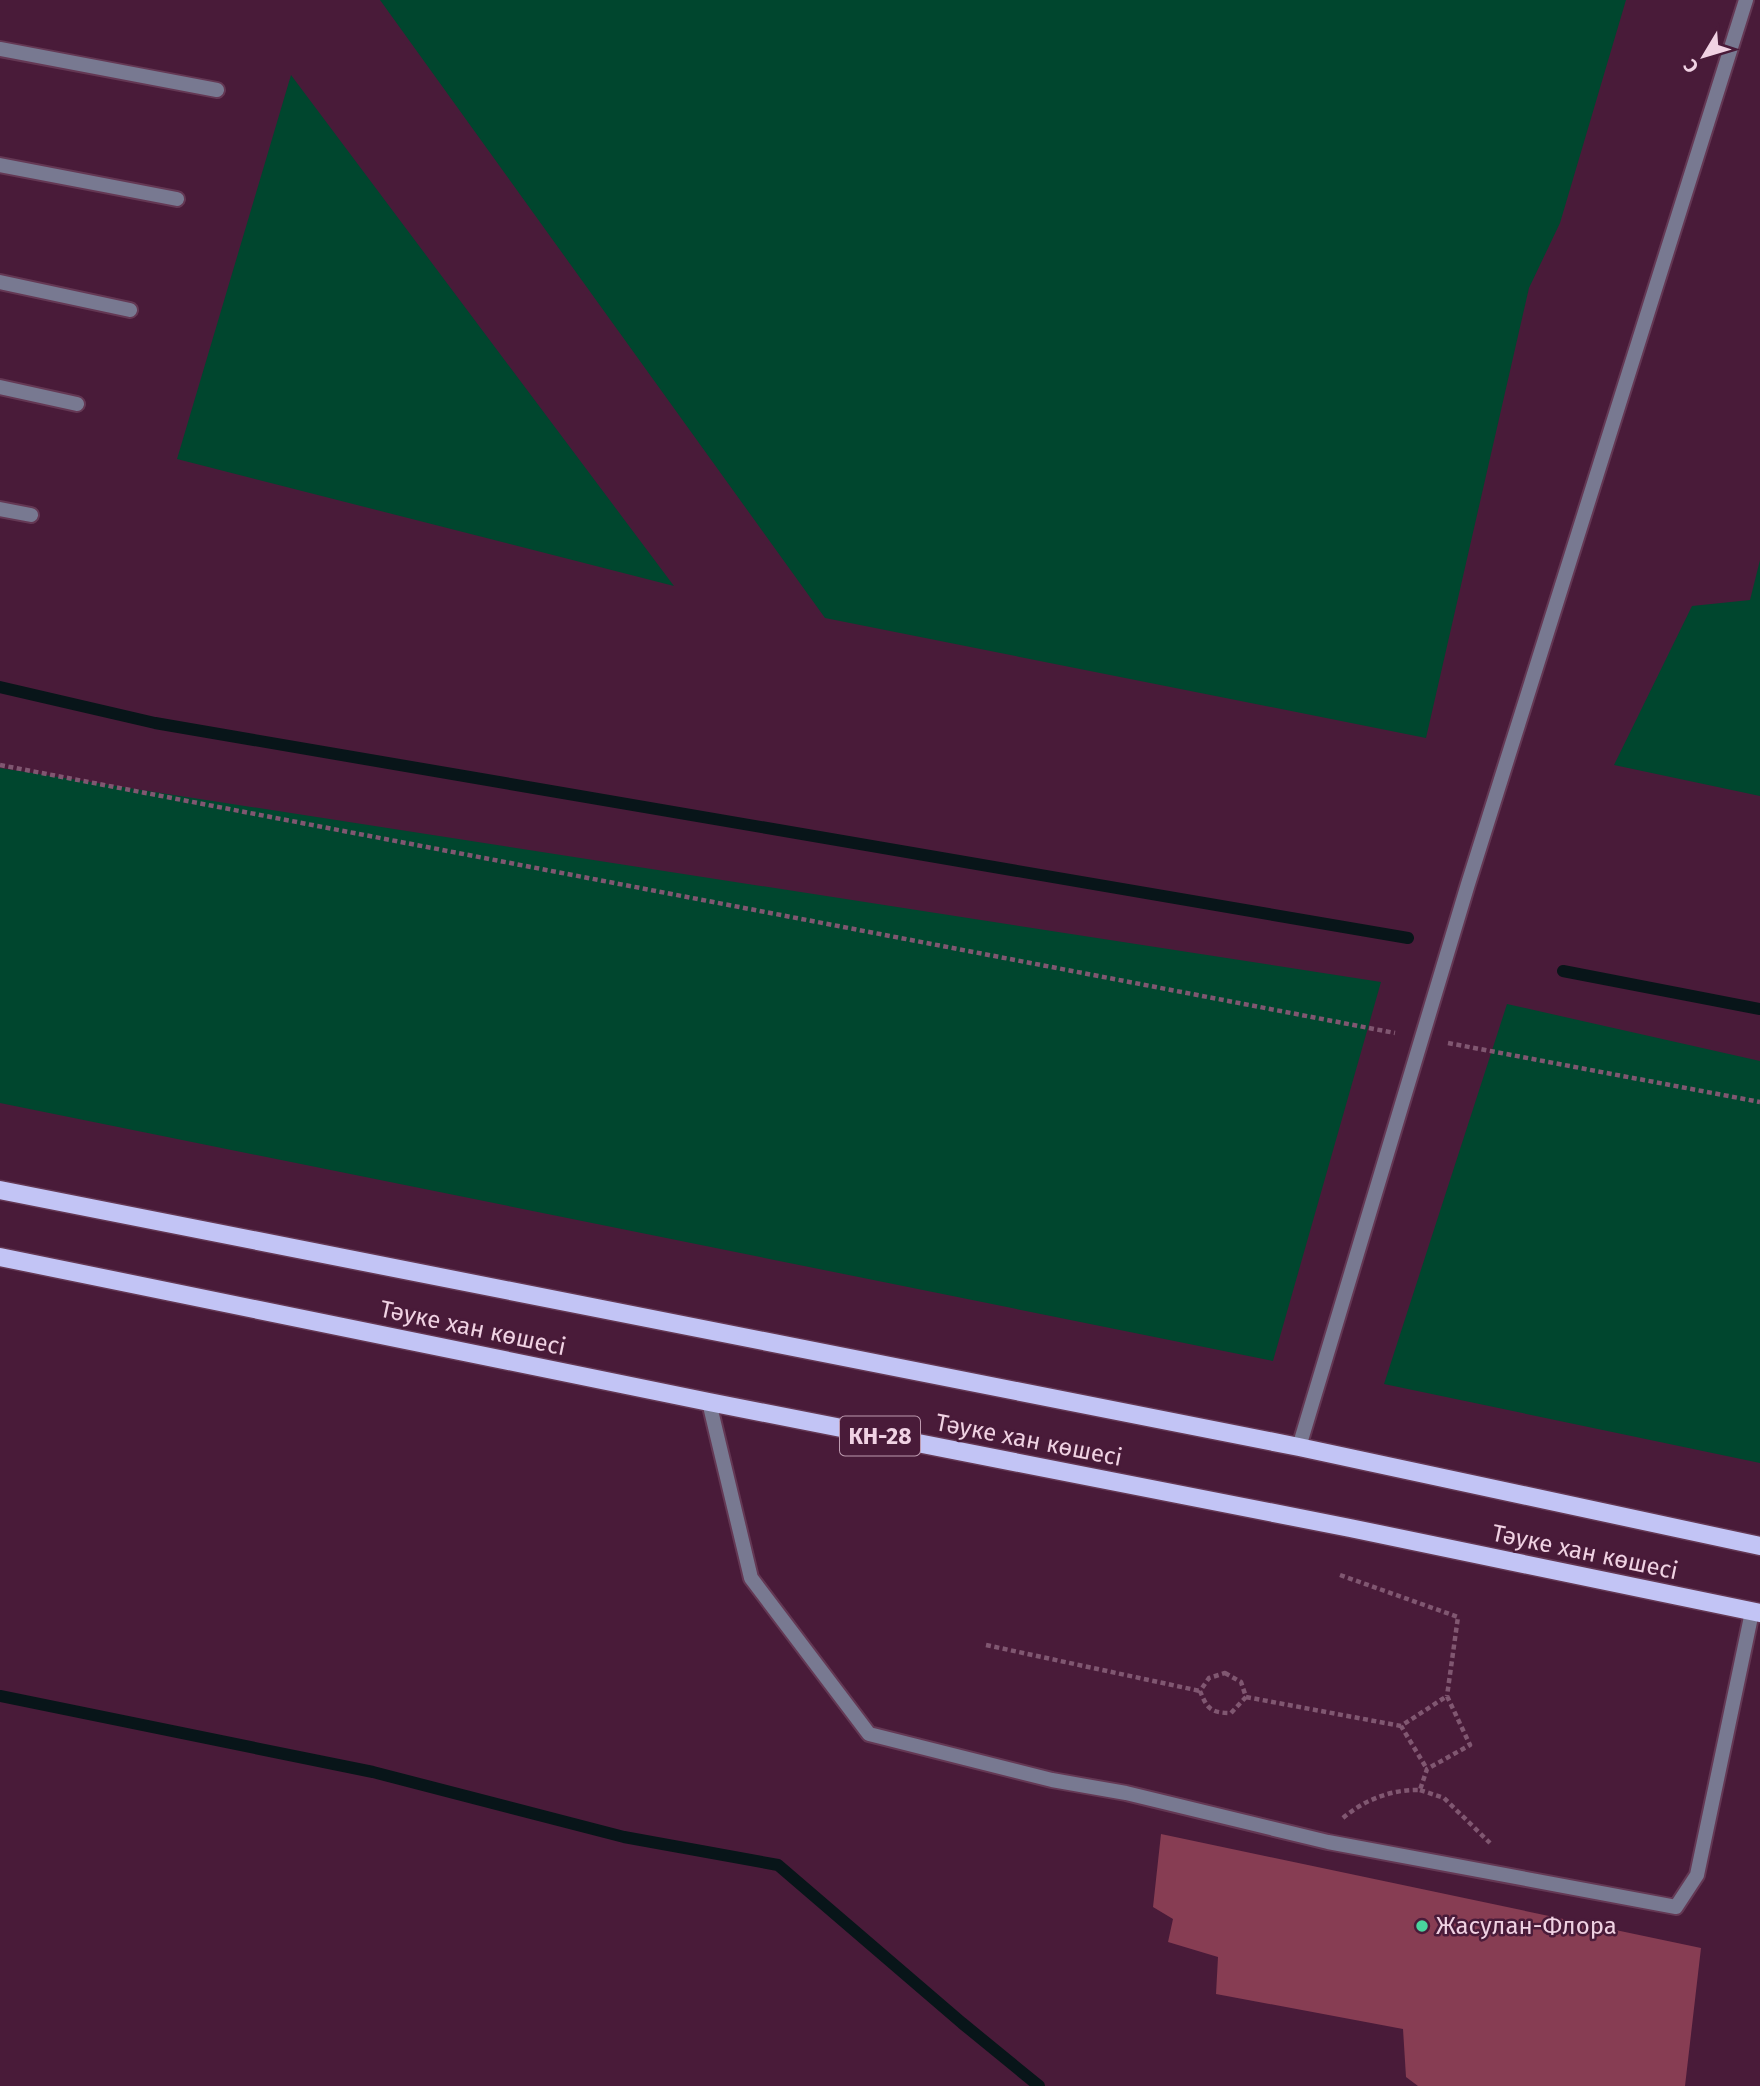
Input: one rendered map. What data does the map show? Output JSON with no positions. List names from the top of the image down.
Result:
{
  "streets": {
    "main road": ["Тәуке хан көшесі", "КН-28"]
  },
  "places": ["Жасулан-Флора"],
  "north": "bottom left"
}
